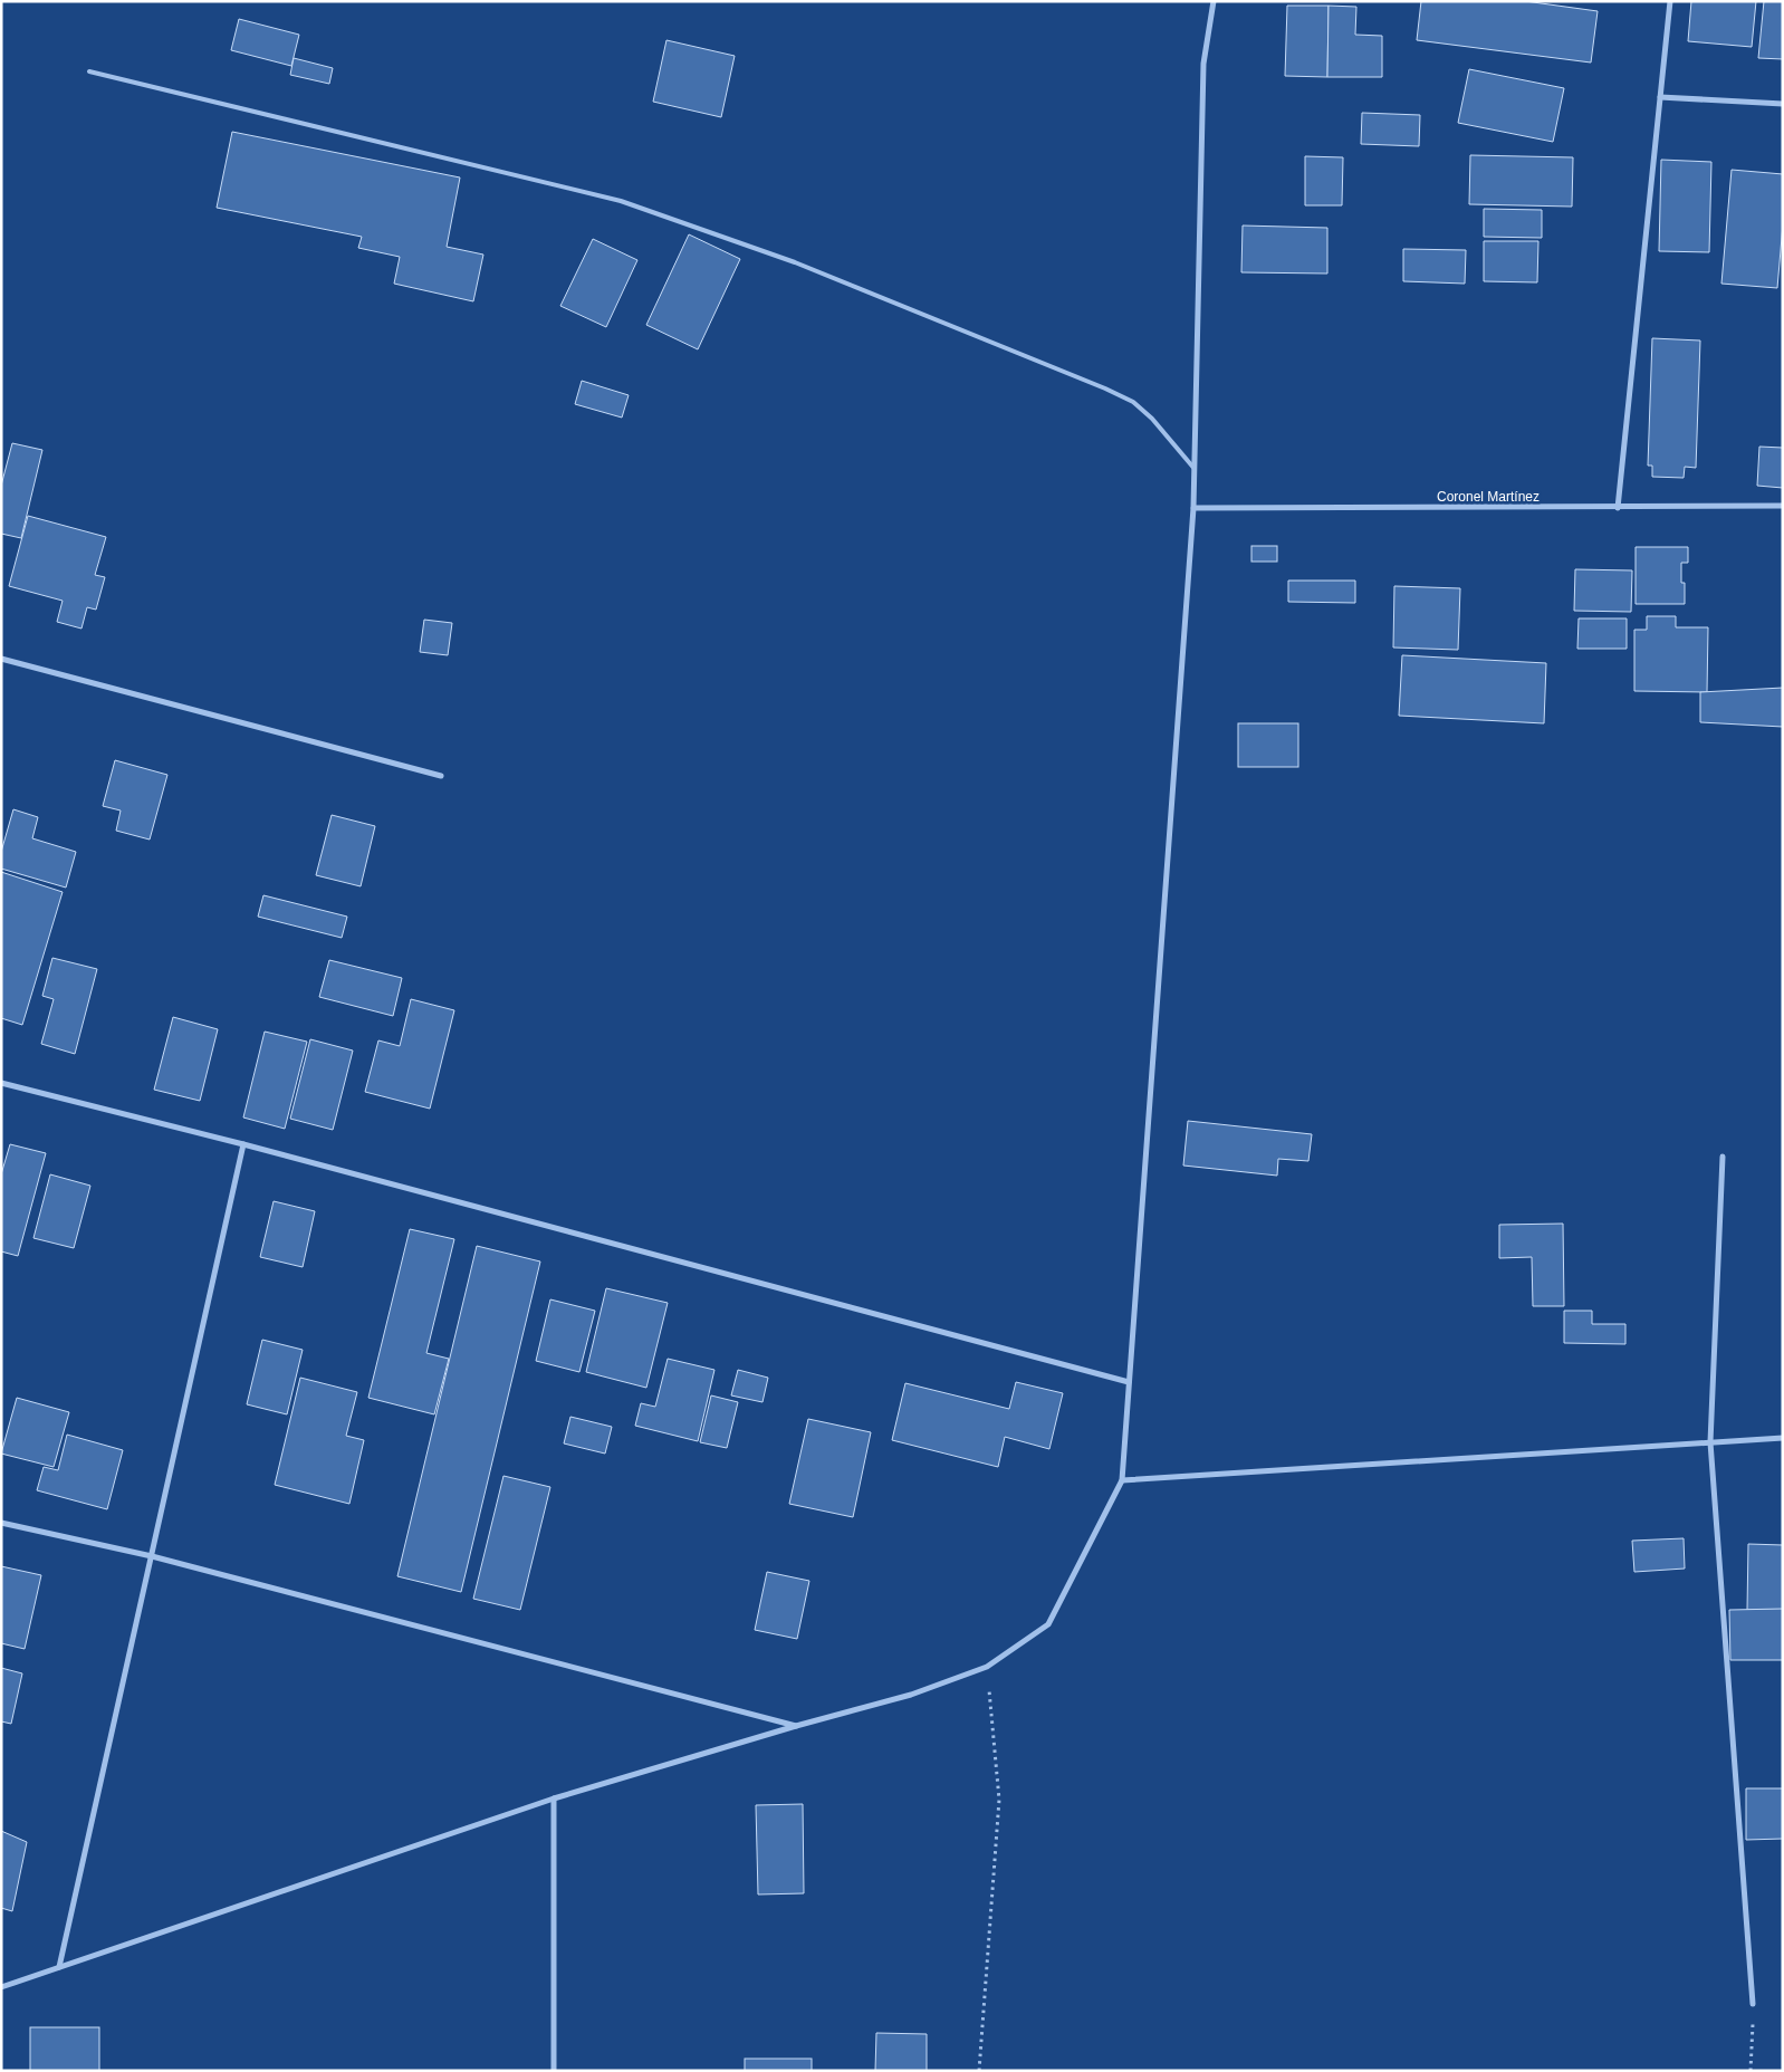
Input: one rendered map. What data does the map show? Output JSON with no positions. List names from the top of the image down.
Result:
{
  "streets": {
    "street": ["Coronel Martínez"]
  }
}
